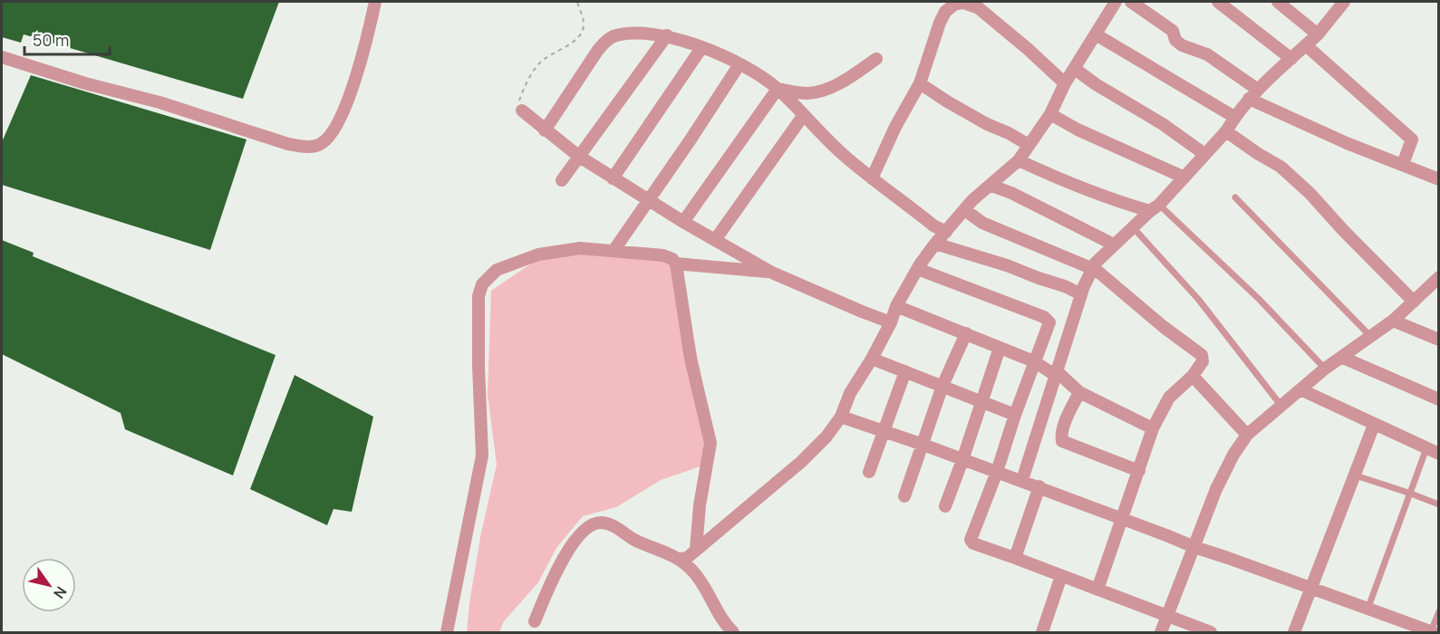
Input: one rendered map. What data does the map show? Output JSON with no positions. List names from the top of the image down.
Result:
{
  "scale_bar": "50 m",
  "north": "bottom right"
}
